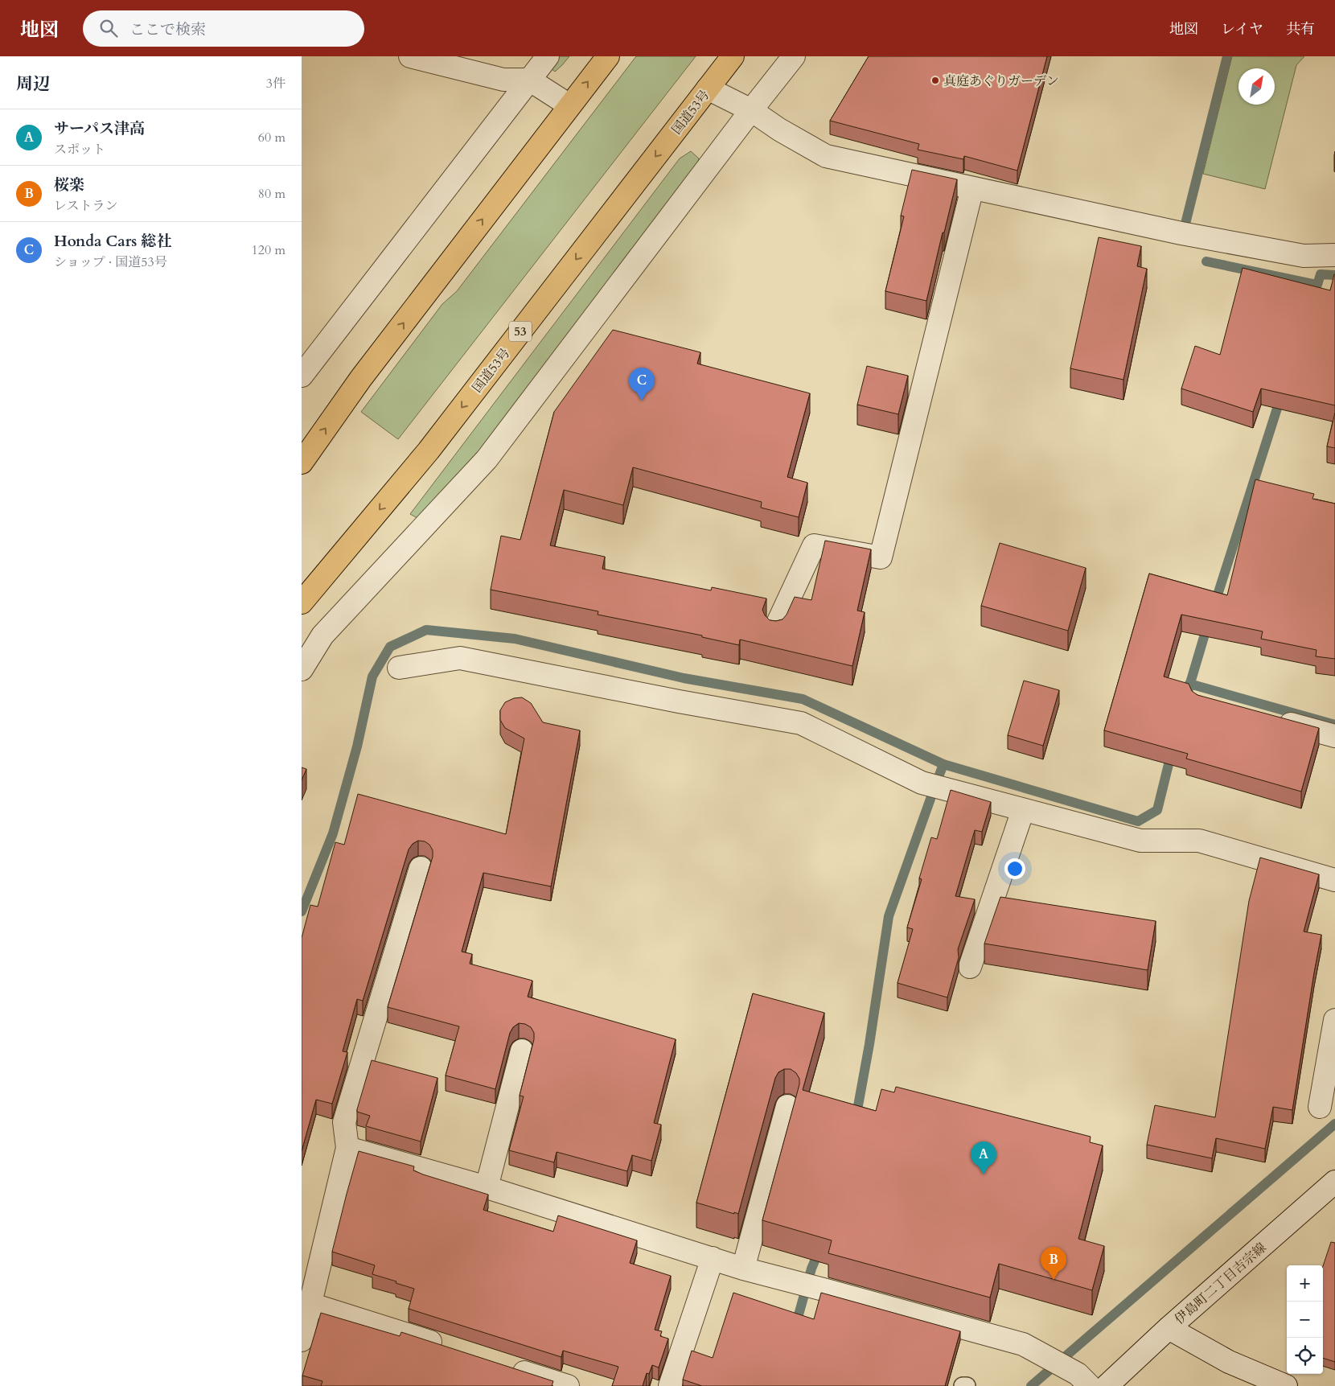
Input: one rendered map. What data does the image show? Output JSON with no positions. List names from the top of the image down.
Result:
{
  "streets": {
    "highway": ["国道53号", "53"],
    "street": ["伊島町二丁目吉宗線"]
  },
  "places": ["真庭あぐりガーデン"],
  "north": "top right",
  "page": {
    "header": "地図",
    "search": "ここで検索",
    "nav": ["地図", "レイヤ", "共有"],
    "heading": ["周辺", "3件"],
    "list": [
      {
        "mark": "A",
        "name": "サーパス津高",
        "note": "スポット",
        "value": "60 m"
      },
      {
        "mark": "B",
        "name": "桜楽",
        "note": "レストラン",
        "value": "80 m"
      },
      {
        "mark": "C",
        "name": "Honda Cars 総社",
        "note": "ショップ · 国道53号",
        "value": "120 m"
      }
    ],
    "pins": ["C", "A", "B"],
    "map_buttons": ["+", "−"]
  }
}
